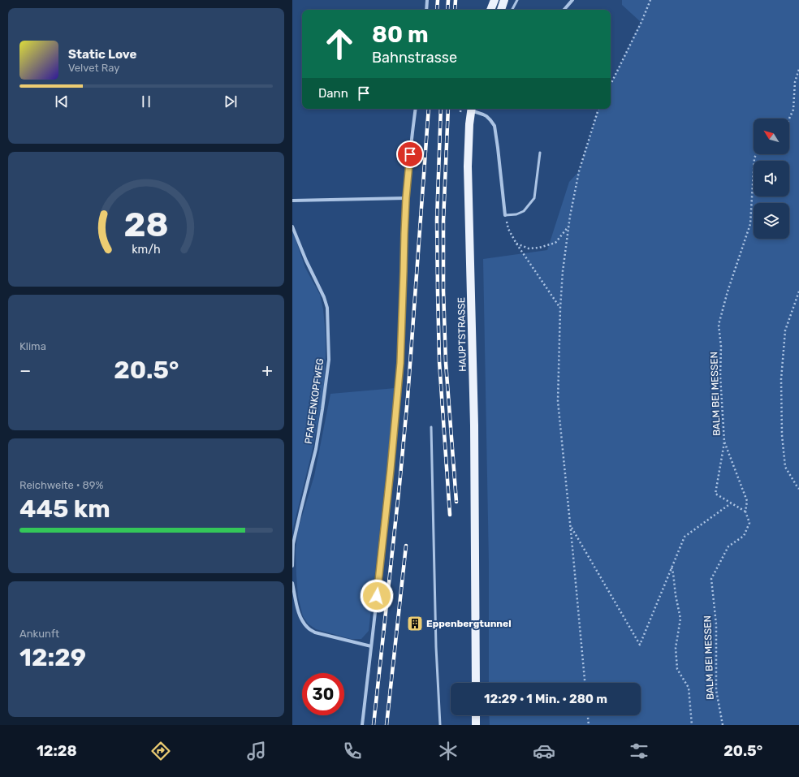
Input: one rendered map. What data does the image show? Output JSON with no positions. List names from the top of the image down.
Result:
{
  "streets": {
    "main road": ["HAUPTSTRASSE"],
    "street": ["PFAFFENKOPFWEG"],
    "path": ["BALM BEI MESSEN"]
  },
  "places": {
    "building": ["Eppenbergtunnel"]
  },
  "north": "top left",
  "page": {
    "turn": ["80 m", "Bahnstrasse"],
    "song": ["Static Love", "Velvet Ray"],
    "then": "Dann",
    "tile": [
      "Klima",
      ["Reichweite · 89%", "445 km"],
      ["Ankunft", "12:29"]
    ],
    "heat": ["−", "20.5°", "+"],
    "limit": "30",
    "trip": "12:29 · 1 Min. · 280 m",
    "tabs": ["12:28", "20.5°"],
    "gauge": ["28", "km/h"]
  }
}
